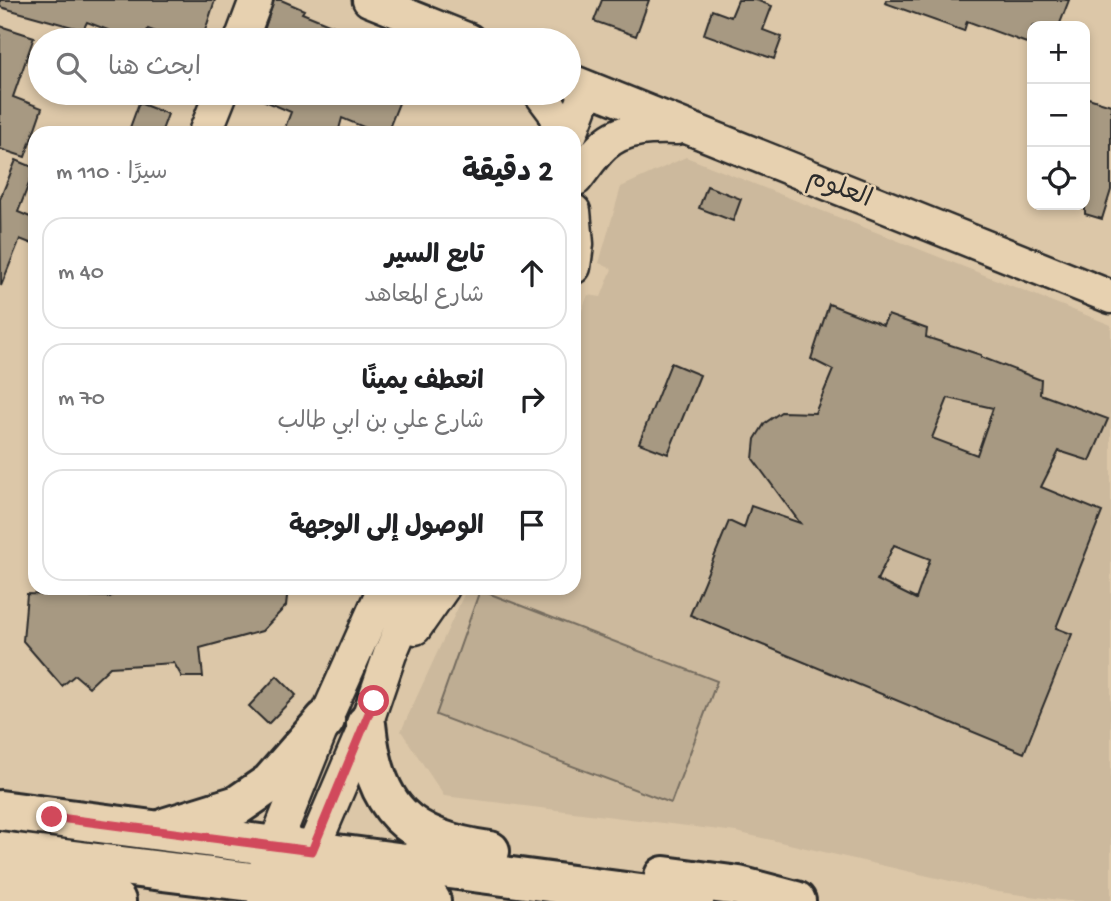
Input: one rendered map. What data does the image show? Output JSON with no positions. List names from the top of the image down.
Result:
{
  "streets": {
    "street": ["العلوم"]
  },
  "page": {
    "map_buttons": ["+", "−"],
    "search": "ابحث هنا",
    "heading": ["2 دقيقة", "سيرًا · 110 m"],
    "list": [
      ["تابع السير", "شارع المعاهد", "40 m"],
      ["انعطف يمينًا", "شارع علي بن ابي طالب", "70 m"],
      "الوصول إلى الوجهة"
    ]
  }
}
